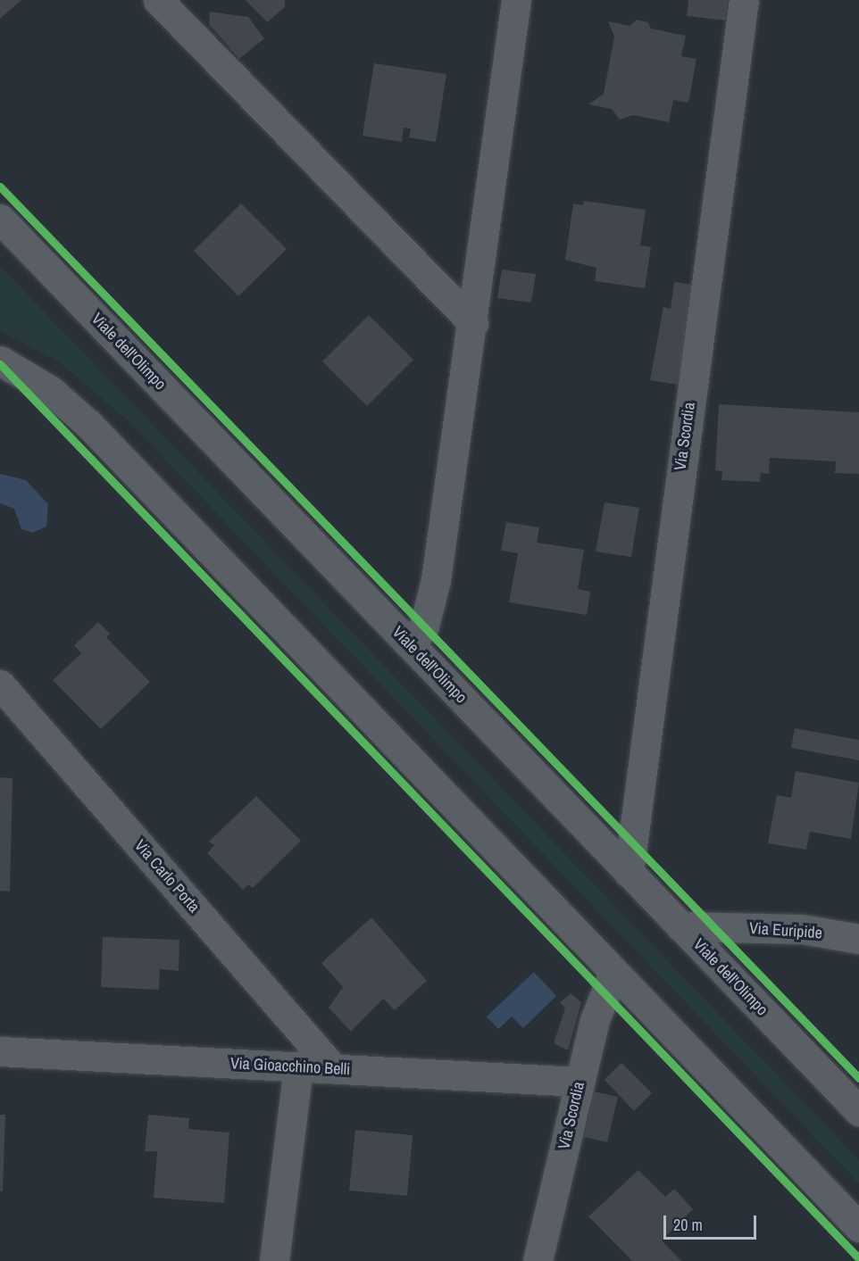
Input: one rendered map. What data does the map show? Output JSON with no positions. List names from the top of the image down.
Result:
{
  "streets": {
    "street": [
      "Viale dell'Olimpo",
      "Via Scordia",
      "Via Carlo Porta",
      "Via Euripide",
      "Via Gioacchino Belli"
    ]
  },
  "crossings": [
    ["Viale dell'Olimpo", "Via Scordia"],
    ["Viale dell'Olimpo", "Via Euripide"],
    ["Via Scordia", "Via Gioacchino Belli"],
    ["Via Carlo Porta", "Via Gioacchino Belli"]
  ],
  "scale_bar": "20 m"
}
